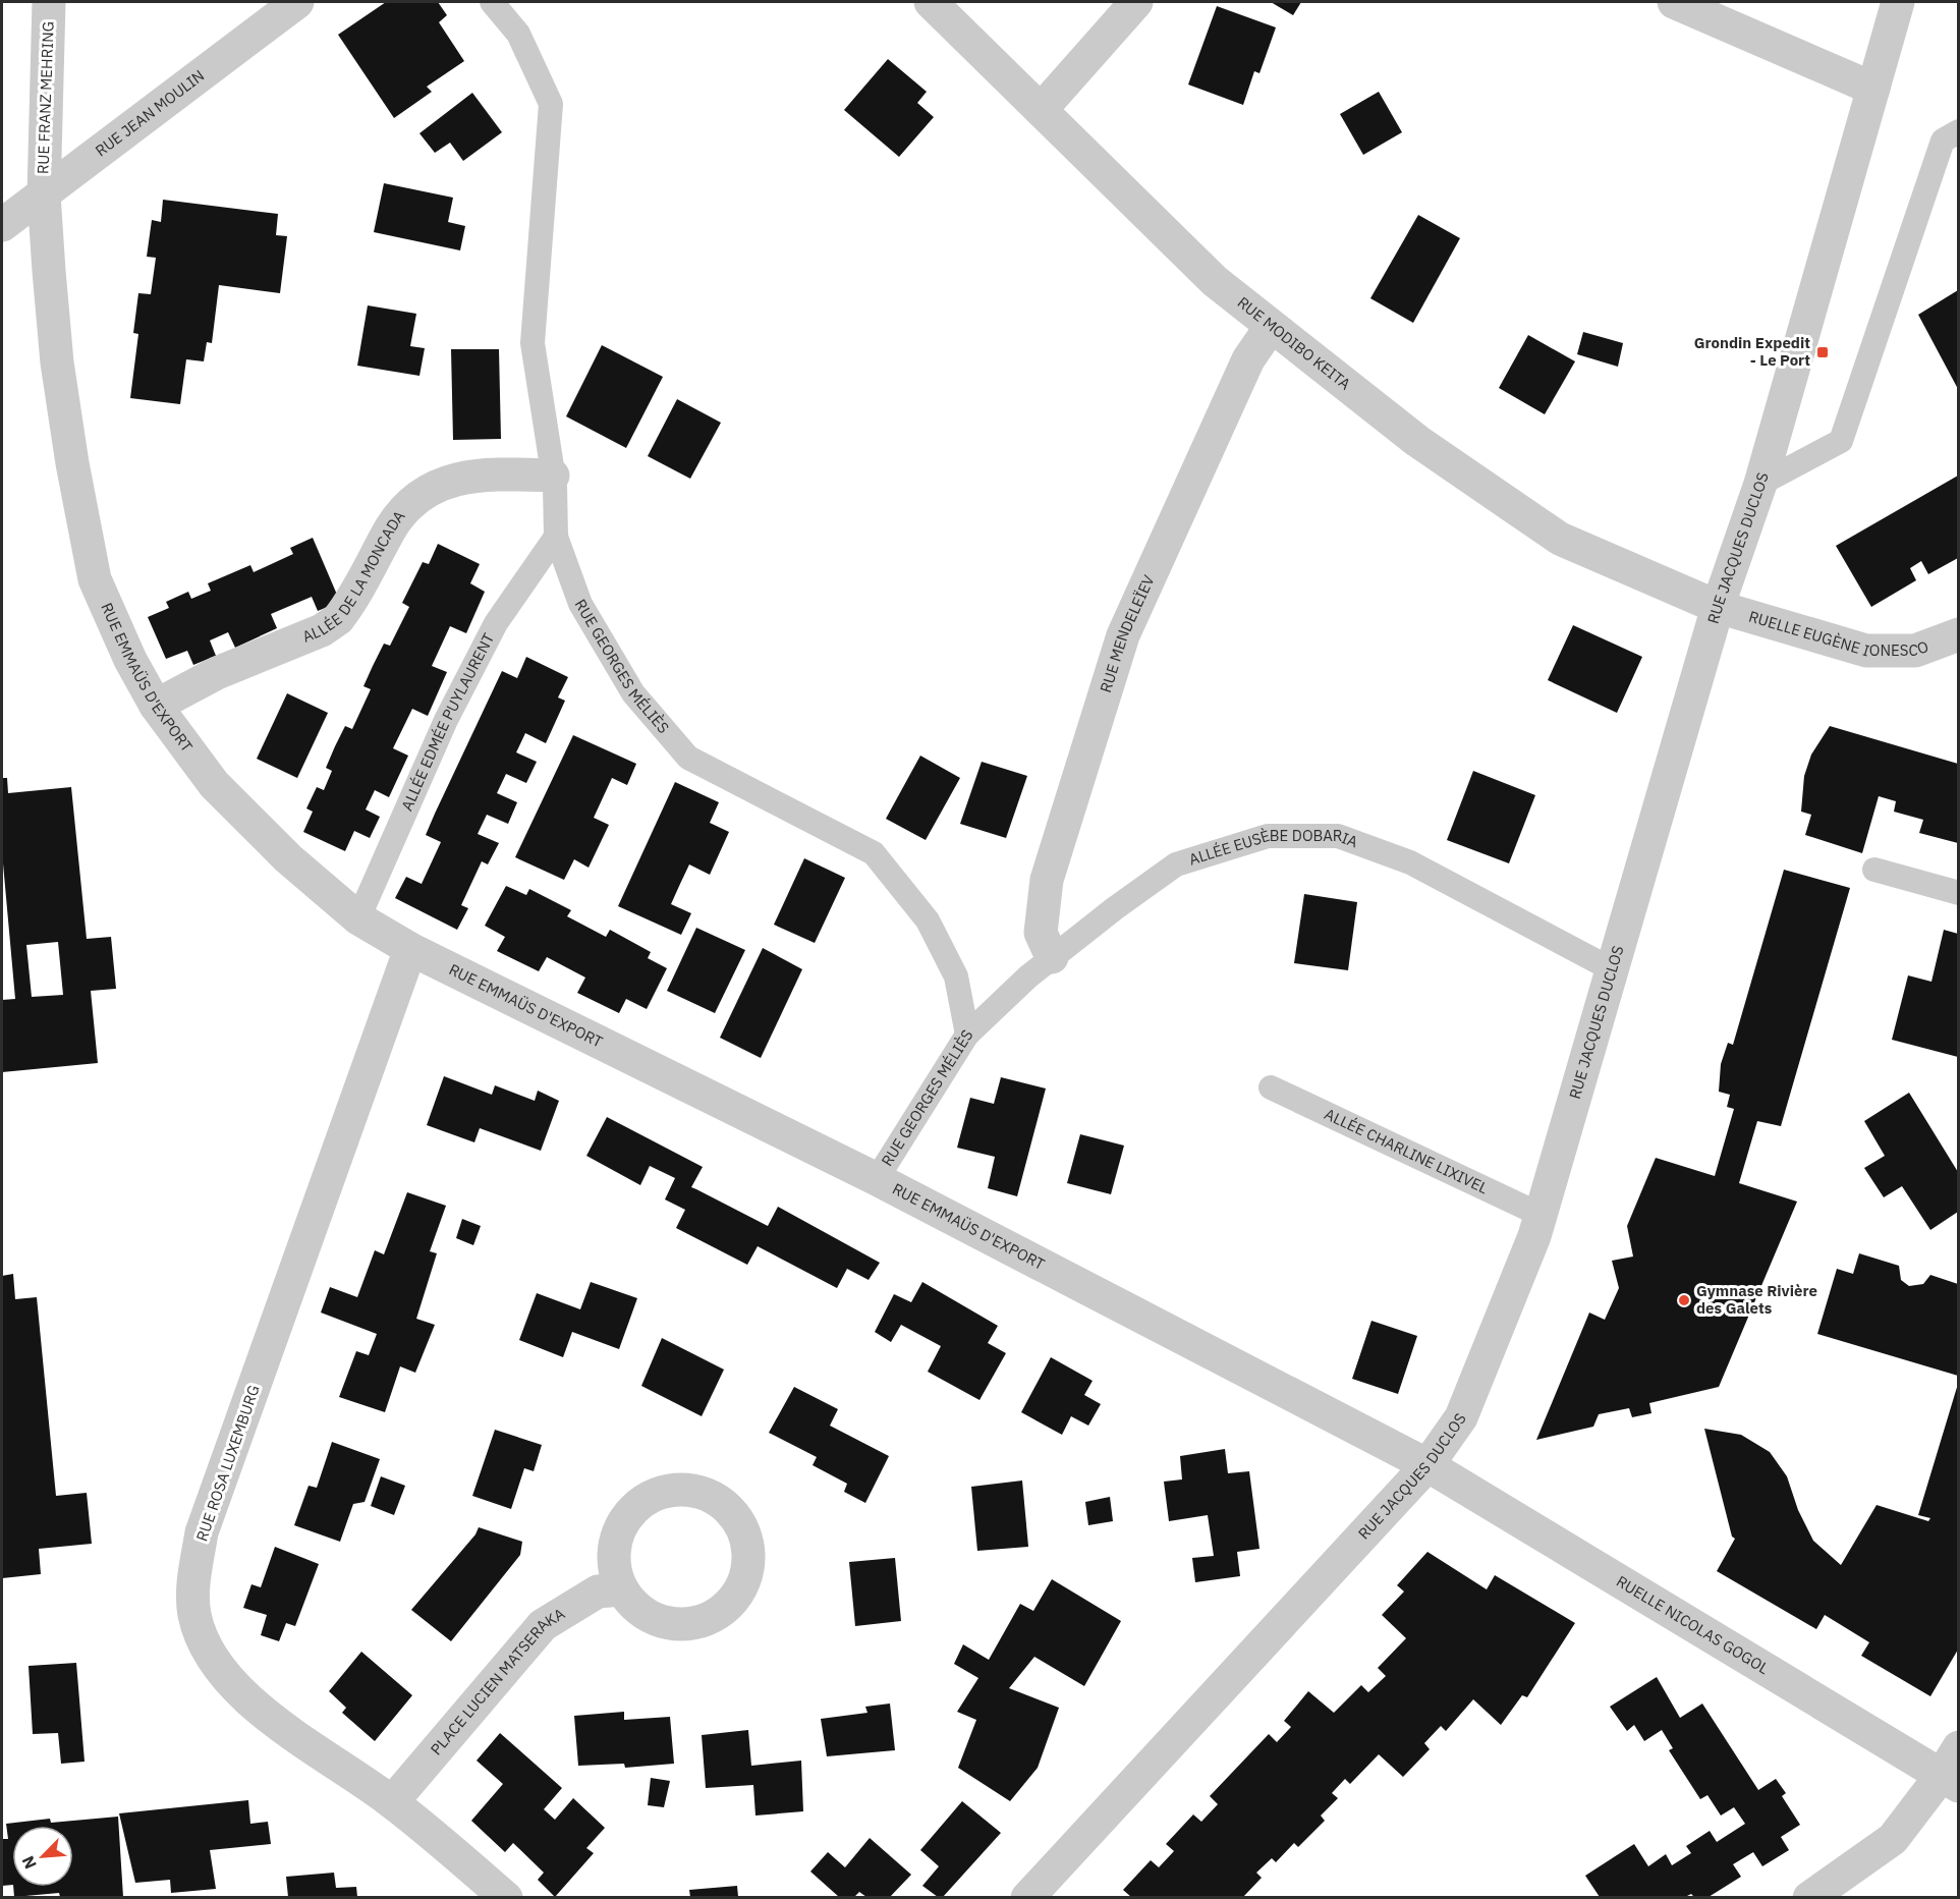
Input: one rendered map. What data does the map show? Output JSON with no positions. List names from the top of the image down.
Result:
{
  "streets": {
    "street": [
      "RUE FRANZ MEHRING",
      "RUE JEAN MOULIN",
      "RUE MODIBO KEITA",
      "RUE JACQUES DUCLOS",
      "ALLÉE DE LA MONCADA",
      "RUELLE EUGÈNE IONESCO",
      "RUE MENDELEÏEV",
      "RUE EMMAÜS D'EXPORT",
      "RUE ROSA LUXEMBURG",
      "RUELLE NICOLAS GOGOL",
      "PLACE LUCIEN MATSERAKA"
    ],
    "lane": [
      "RUE GEORGES MÉLIÈS",
      "ALLÉE EDMÉE PUYLAURENT",
      "ALLÉE EUSÈBE DOBARIA",
      "ALLÉE CHARLINE LIXIVEL"
    ]
  },
  "crossings": [
    ["RUE FRANZ MEHRING", "RUE JEAN MOULIN"],
    ["RUE FRANZ MEHRING", "RUE EMMAÜS D'EXPORT"],
    ["RUE JEAN MOULIN", "RUE EMMAÜS D'EXPORT"],
    ["RUE MODIBO KEITA", "RUE JACQUES DUCLOS"],
    ["RUE MODIBO KEITA", "RUELLE EUGÈNE IONESCO"],
    ["RUE MODIBO KEITA", "RUE MENDELEÏEV"],
    ["RUE JACQUES DUCLOS", "RUELLE EUGÈNE IONESCO"],
    ["RUE JACQUES DUCLOS", "RUE EMMAÜS D'EXPORT"],
    ["RUE JACQUES DUCLOS", "ALLÉE EUSÈBE DOBARIA"],
    ["RUE JACQUES DUCLOS", "ALLÉE CHARLINE LIXIVEL"],
    ["RUE JACQUES DUCLOS", "RUELLE NICOLAS GOGOL"],
    ["ALLÉE DE LA MONCADA", "RUE GEORGES MÉLIÈS"],
    ["ALLÉE DE LA MONCADA", "RUE EMMAÜS D'EXPORT"],
    ["RUE MENDELEÏEV", "ALLÉE EUSÈBE DOBARIA"],
    ["RUE GEORGES MÉLIÈS", "RUE EMMAÜS D'EXPORT"],
    ["RUE GEORGES MÉLIÈS", "ALLÉE EDMÉE PUYLAURENT"],
    ["RUE GEORGES MÉLIÈS", "ALLÉE EUSÈBE DOBARIA"],
    ["RUE EMMAÜS D'EXPORT", "ALLÉE EDMÉE PUYLAURENT"],
    ["RUE EMMAÜS D'EXPORT", "RUE ROSA LUXEMBURG"],
    ["RUE EMMAÜS D'EXPORT", "RUELLE NICOLAS GOGOL"],
    ["RUE ROSA LUXEMBURG", "PLACE LUCIEN MATSERAKA"]
  ],
  "places": {
    "transit": ["Grondin Expedit - Le Port"],
    "other": ["Gymnase Rivière des Galets"]
  },
  "north": "bottom left"
}
